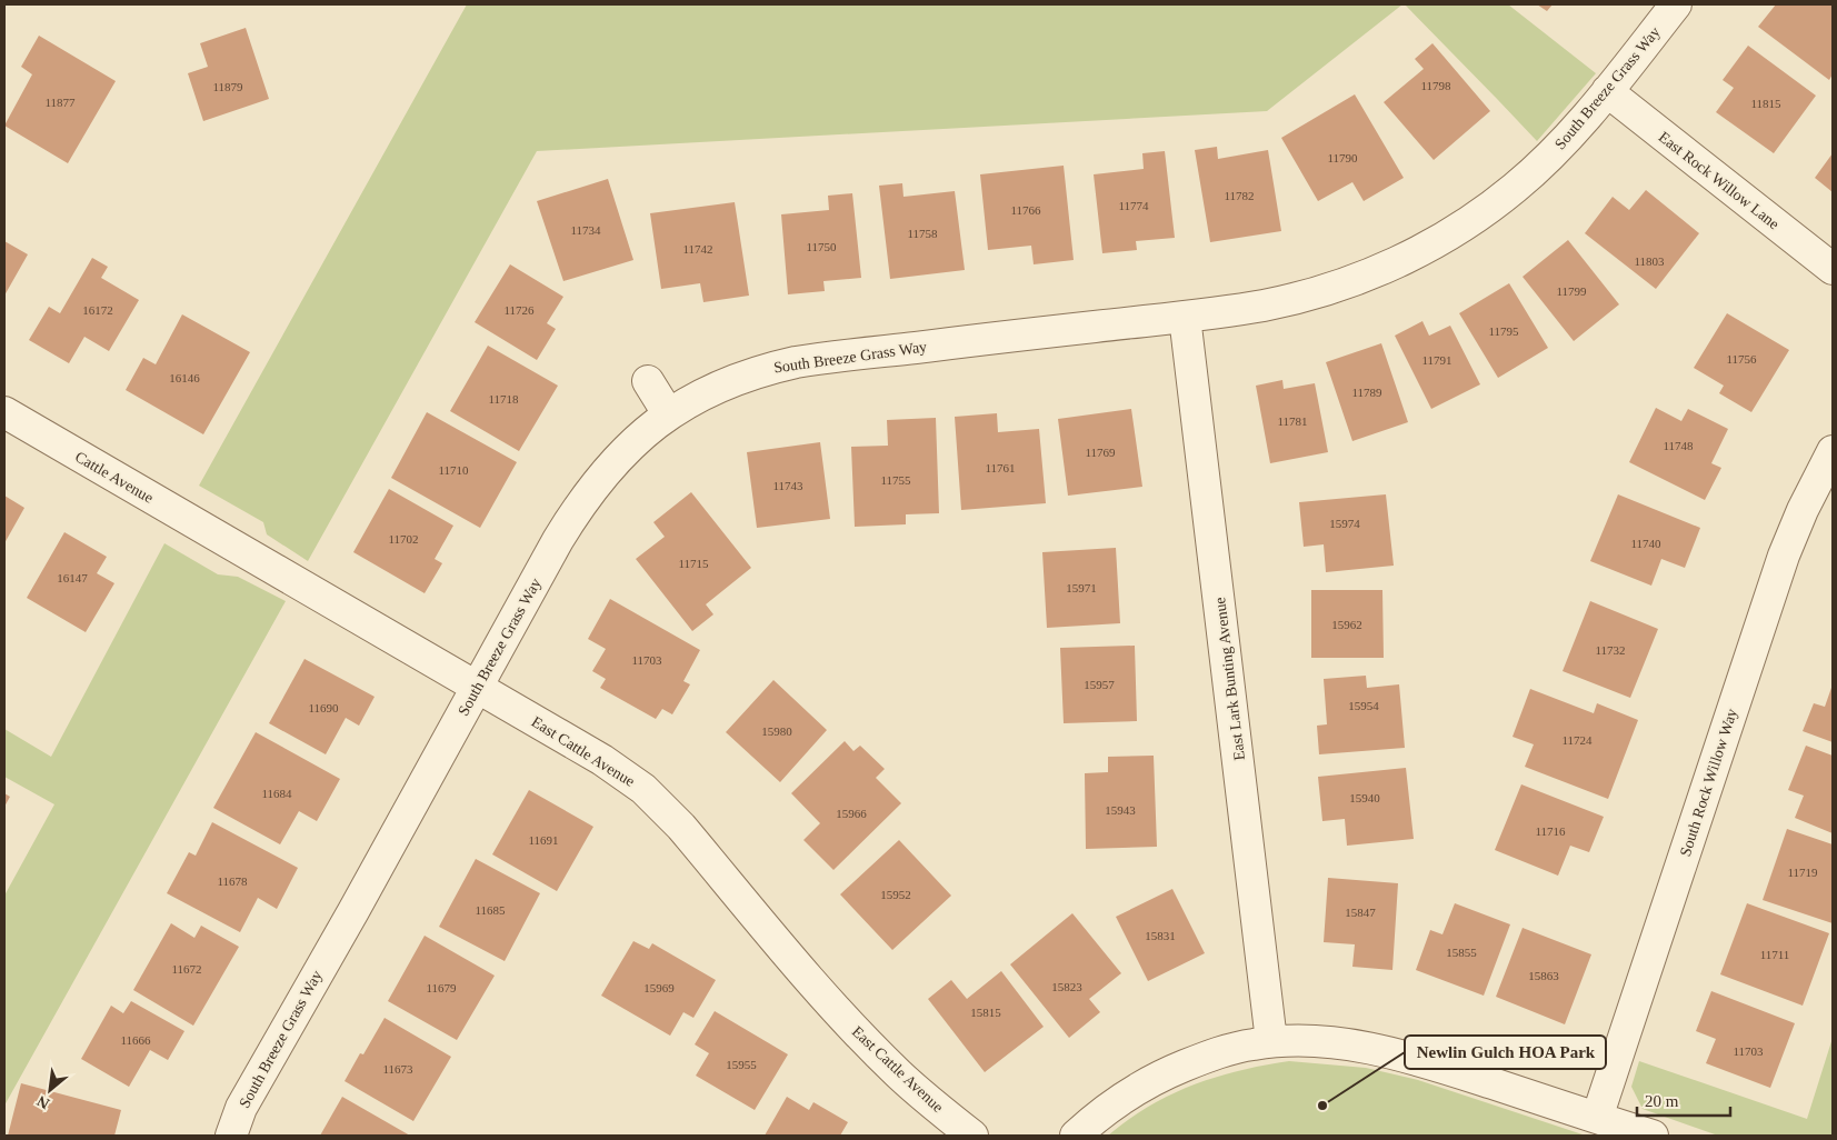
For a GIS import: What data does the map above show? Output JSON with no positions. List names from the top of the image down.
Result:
{
  "streets": {
    "street": [
      "South Breeze Grass Way",
      "East Rock Willow Lane",
      "Cattle Avenue",
      "East Lark Bunting Avenue",
      "East Cattle Avenue",
      "South Rock Willow Way"
    ]
  },
  "crossings": [
    ["South Breeze Grass Way", "East Rock Willow Lane"],
    ["South Breeze Grass Way", "East Lark Bunting Avenue"],
    ["South Breeze Grass Way", "East Cattle Avenue"],
    ["Cattle Avenue", "East Cattle Avenue"]
  ],
  "places": ["Newlin Gulch HOA Park"],
  "house_numbers": [
    "11798",
    "11879",
    "11877",
    "11815",
    "11790",
    "11782",
    "11774",
    "11766",
    "11734",
    "11758",
    "11750",
    "11742",
    "11803",
    "11799",
    "16172",
    "11726",
    "11795",
    "11756",
    "11791",
    "16146",
    "11789",
    "11718",
    "11781",
    "11748",
    "11769",
    "11761",
    "11710",
    "11755",
    "11743",
    "15974",
    "11702",
    "11740",
    "11715",
    "16147",
    "15971",
    "15962",
    "11732",
    "11703",
    "15957",
    "15954",
    "11690",
    "15980",
    "11724",
    "11684",
    "15940",
    "15943",
    "15966",
    "11716",
    "11691",
    "11719",
    "11678",
    "15952",
    "11685",
    "15847",
    "15831",
    "15855",
    "11711",
    "11672",
    "15863",
    "15823",
    "11679",
    "15969",
    "15815",
    "11666",
    "11703",
    "15955",
    "11673"
  ],
  "scale_bar": "20 m",
  "north": "bottom left"
}
